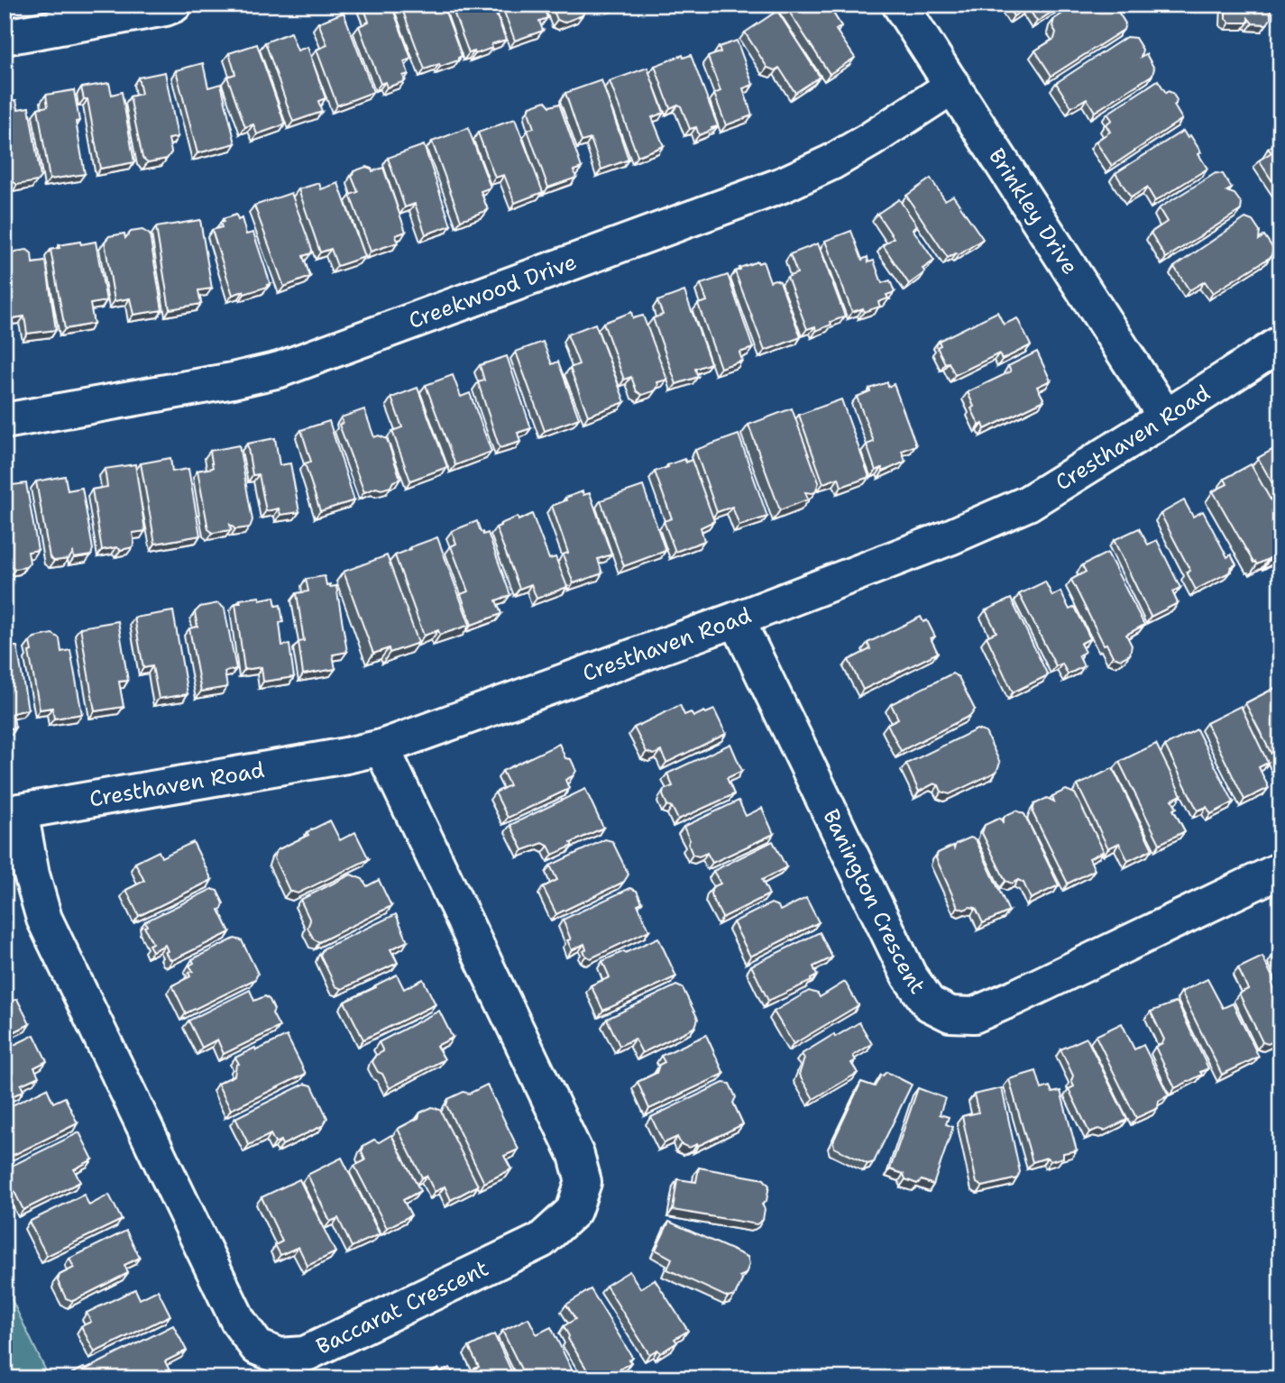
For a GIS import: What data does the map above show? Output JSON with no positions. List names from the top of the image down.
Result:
{
  "streets": {
    "street": [
      "Brinkley Drive",
      "Creekwood Drive",
      "Cresthaven Road",
      "Banington Crescent",
      "Baccarat Crescent"
    ]
  },
  "crossings": [
    ["Brinkley Drive", "Creekwood Drive"],
    ["Brinkley Drive", "Cresthaven Road"],
    ["Cresthaven Road", "Banington Crescent"],
    ["Cresthaven Road", "Baccarat Crescent"]
  ]
}
